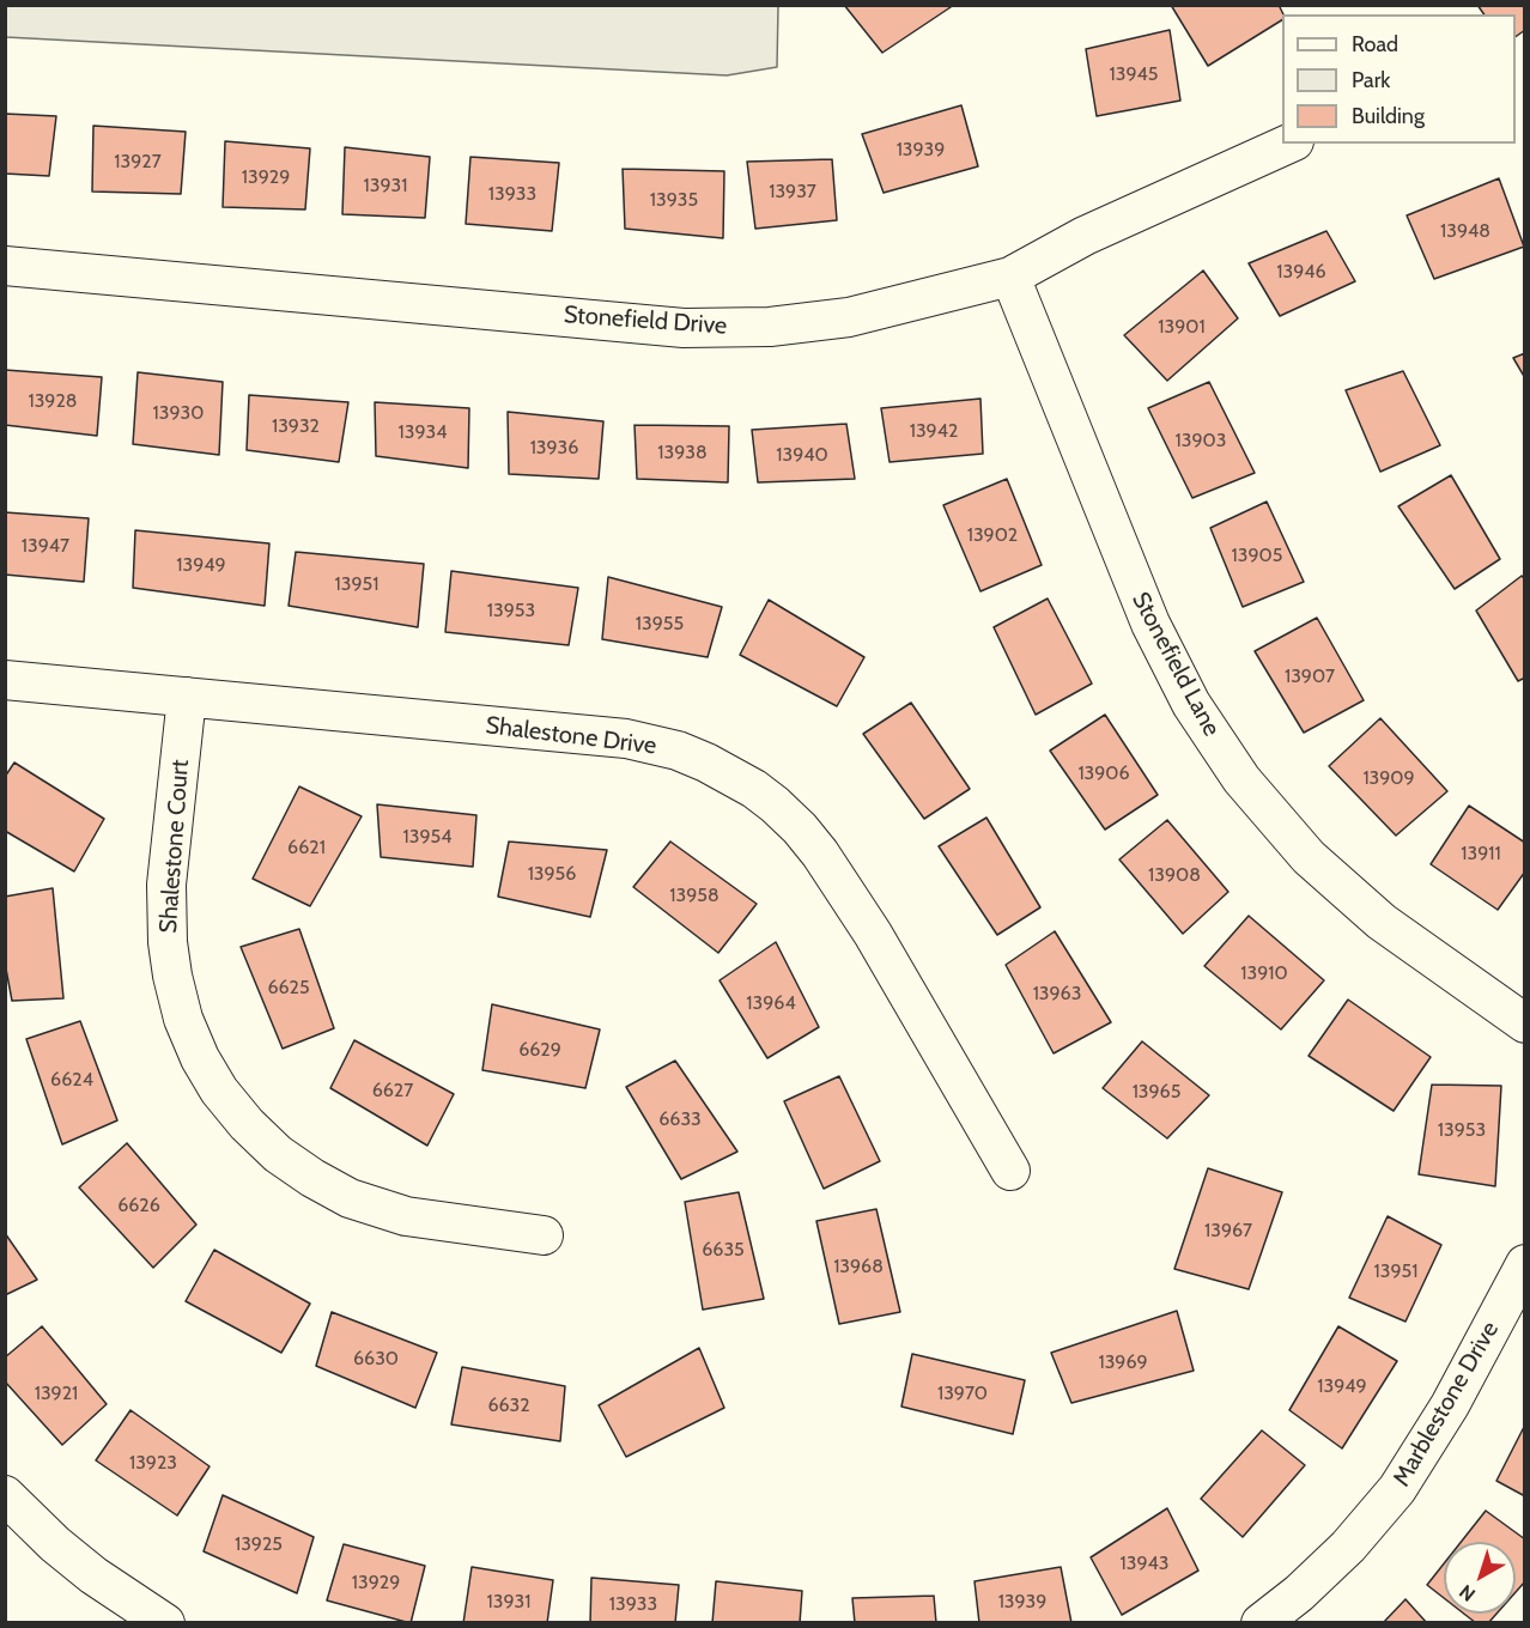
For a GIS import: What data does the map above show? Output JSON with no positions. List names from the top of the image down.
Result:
{
  "streets": {
    "street": [
      "Stonefield Drive",
      "Stonefield Lane",
      "Shalestone Drive",
      "Shalestone Court",
      "Marblestone Drive"
    ]
  },
  "crossings": [
    ["Stonefield Drive", "Stonefield Lane"],
    ["Shalestone Drive", "Shalestone Court"]
  ],
  "house_numbers": [
    "13945",
    "13939",
    "13927",
    "13929",
    "13931",
    "13937",
    "13933",
    "13935",
    "13948",
    "13946",
    "13901",
    "13928",
    "13930",
    "13932",
    "13942",
    "13934",
    "13903",
    "13936",
    "13938",
    "13940",
    "13902",
    "13947",
    "13905",
    "13949",
    "13951",
    "13953",
    "13955",
    "13907",
    "13906",
    "13909",
    "13954",
    "6621",
    "13911",
    "13956",
    "13908",
    "13958",
    "13910",
    "6625",
    "13963",
    "13964",
    "6629",
    "6624",
    "6627",
    "13965",
    "6633",
    "13953",
    "6626",
    "13967",
    "6635",
    "13968",
    "13951",
    "6630",
    "13969",
    "13949",
    "13921",
    "13970",
    "6632",
    "13923",
    "13925",
    "13943",
    "13929",
    "13931",
    "13939",
    "13933"
  ],
  "legend": ["Road", "Park", "Building"],
  "north": "bottom left"
}
